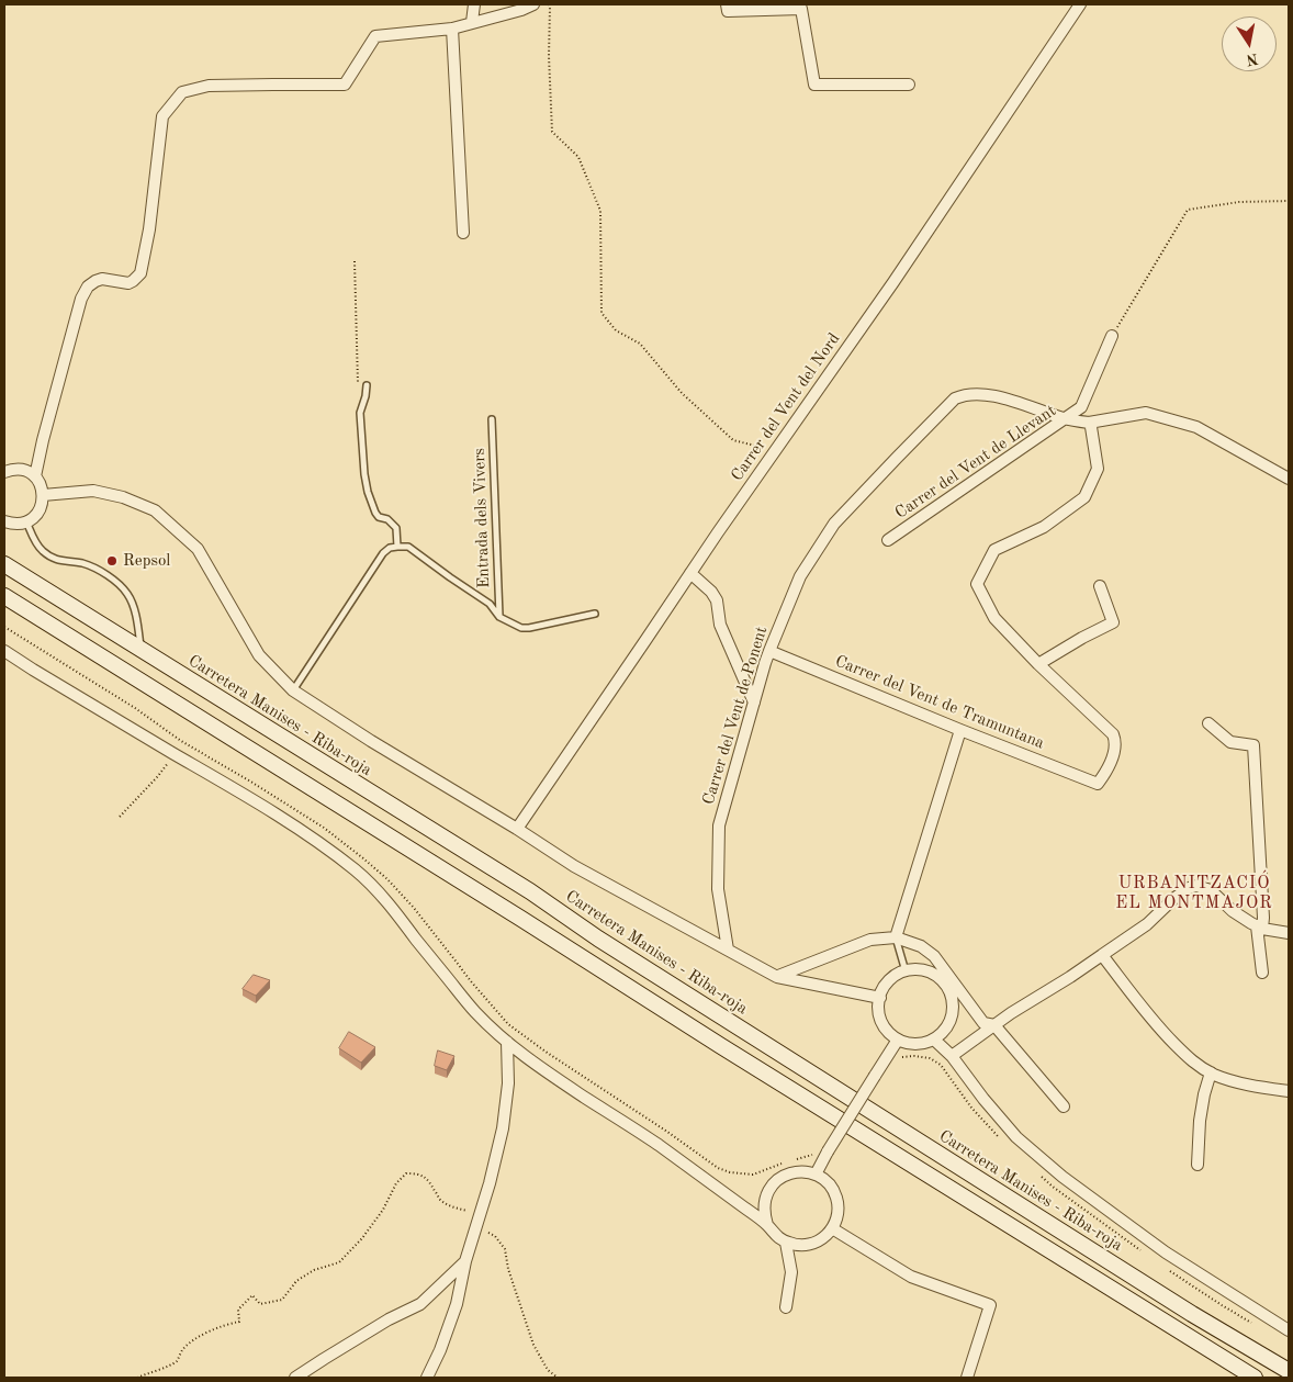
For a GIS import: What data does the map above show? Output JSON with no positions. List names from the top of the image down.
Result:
{
  "streets": {
    "main road": ["Carretera Manises - Riba-roja"],
    "street": [
      "Carrer del Vent del Nord",
      "Carrer del Vent de Llevant",
      "Carrer del Vent de Tramuntana",
      "Carrer del Vent de Ponent"
    ],
    "lane": ["Entrada dels Vivers"]
  },
  "crossings": [
    ["Carrer del Vent de Llevant", "Carrer del Vent de Ponent"],
    ["Carrer del Vent de Tramuntana", "Carrer del Vent de Ponent"]
  ],
  "districts": ["URBANITZACIÓ EL MONTMAJOR"],
  "places": ["Repsol"],
  "north": "bottom"
}
